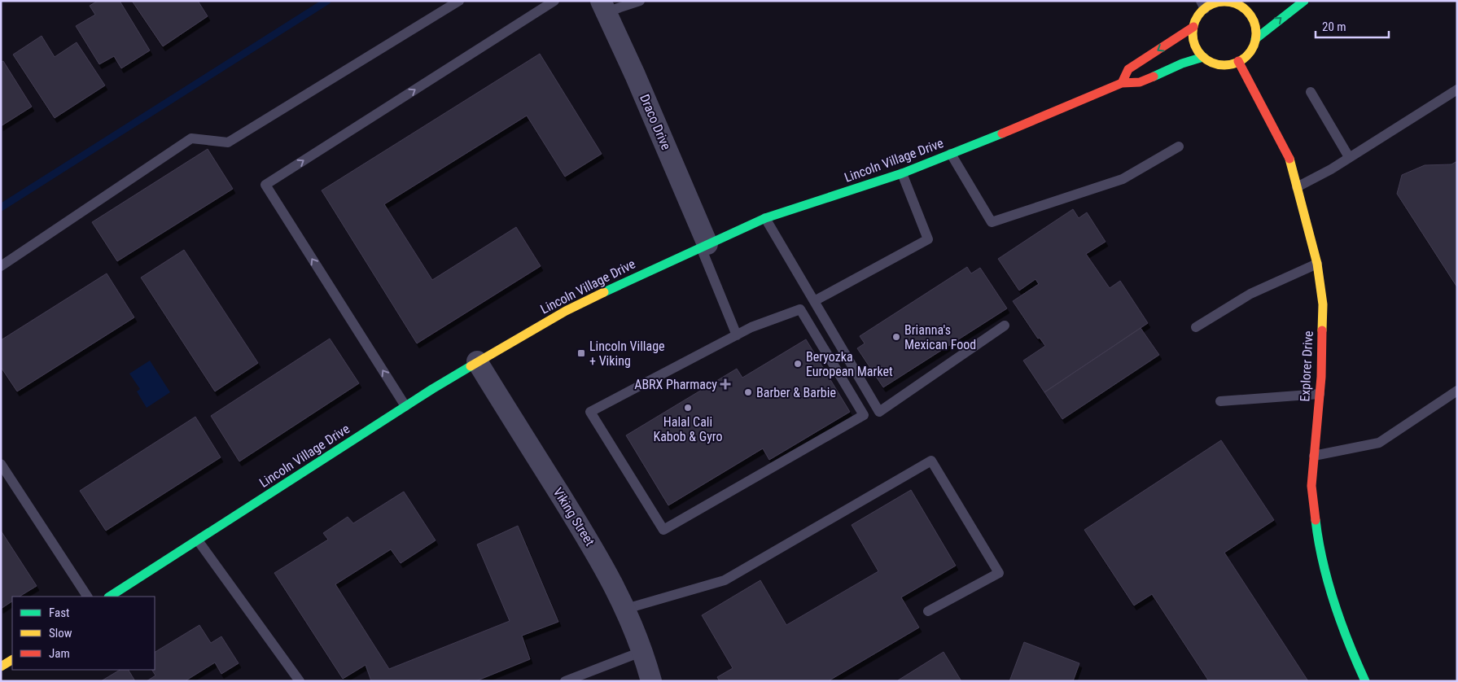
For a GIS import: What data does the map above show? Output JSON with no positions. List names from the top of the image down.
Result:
{
  "streets": {
    "street": [
      "Draco Drive",
      "Lincoln Village Drive",
      "Explorer Drive",
      "Viking Street"
    ]
  },
  "crossings": [
    ["Draco Drive", "Lincoln Village Drive"],
    ["Lincoln Village Drive", "Explorer Drive"],
    ["Lincoln Village Drive", "Viking Street"]
  ],
  "places": {
    "other": [
      "Brianna's Mexican Food",
      "Beryozka European Market",
      "Barber & Barbie",
      "Halal Cali Kabob & Gyro"
    ],
    "transit": ["Lincoln Village + Viking"],
    "health": ["ABRX Pharmacy"]
  },
  "legend": ["Fast", "Slow", "Jam"],
  "scale_bar": "20 m"
}
